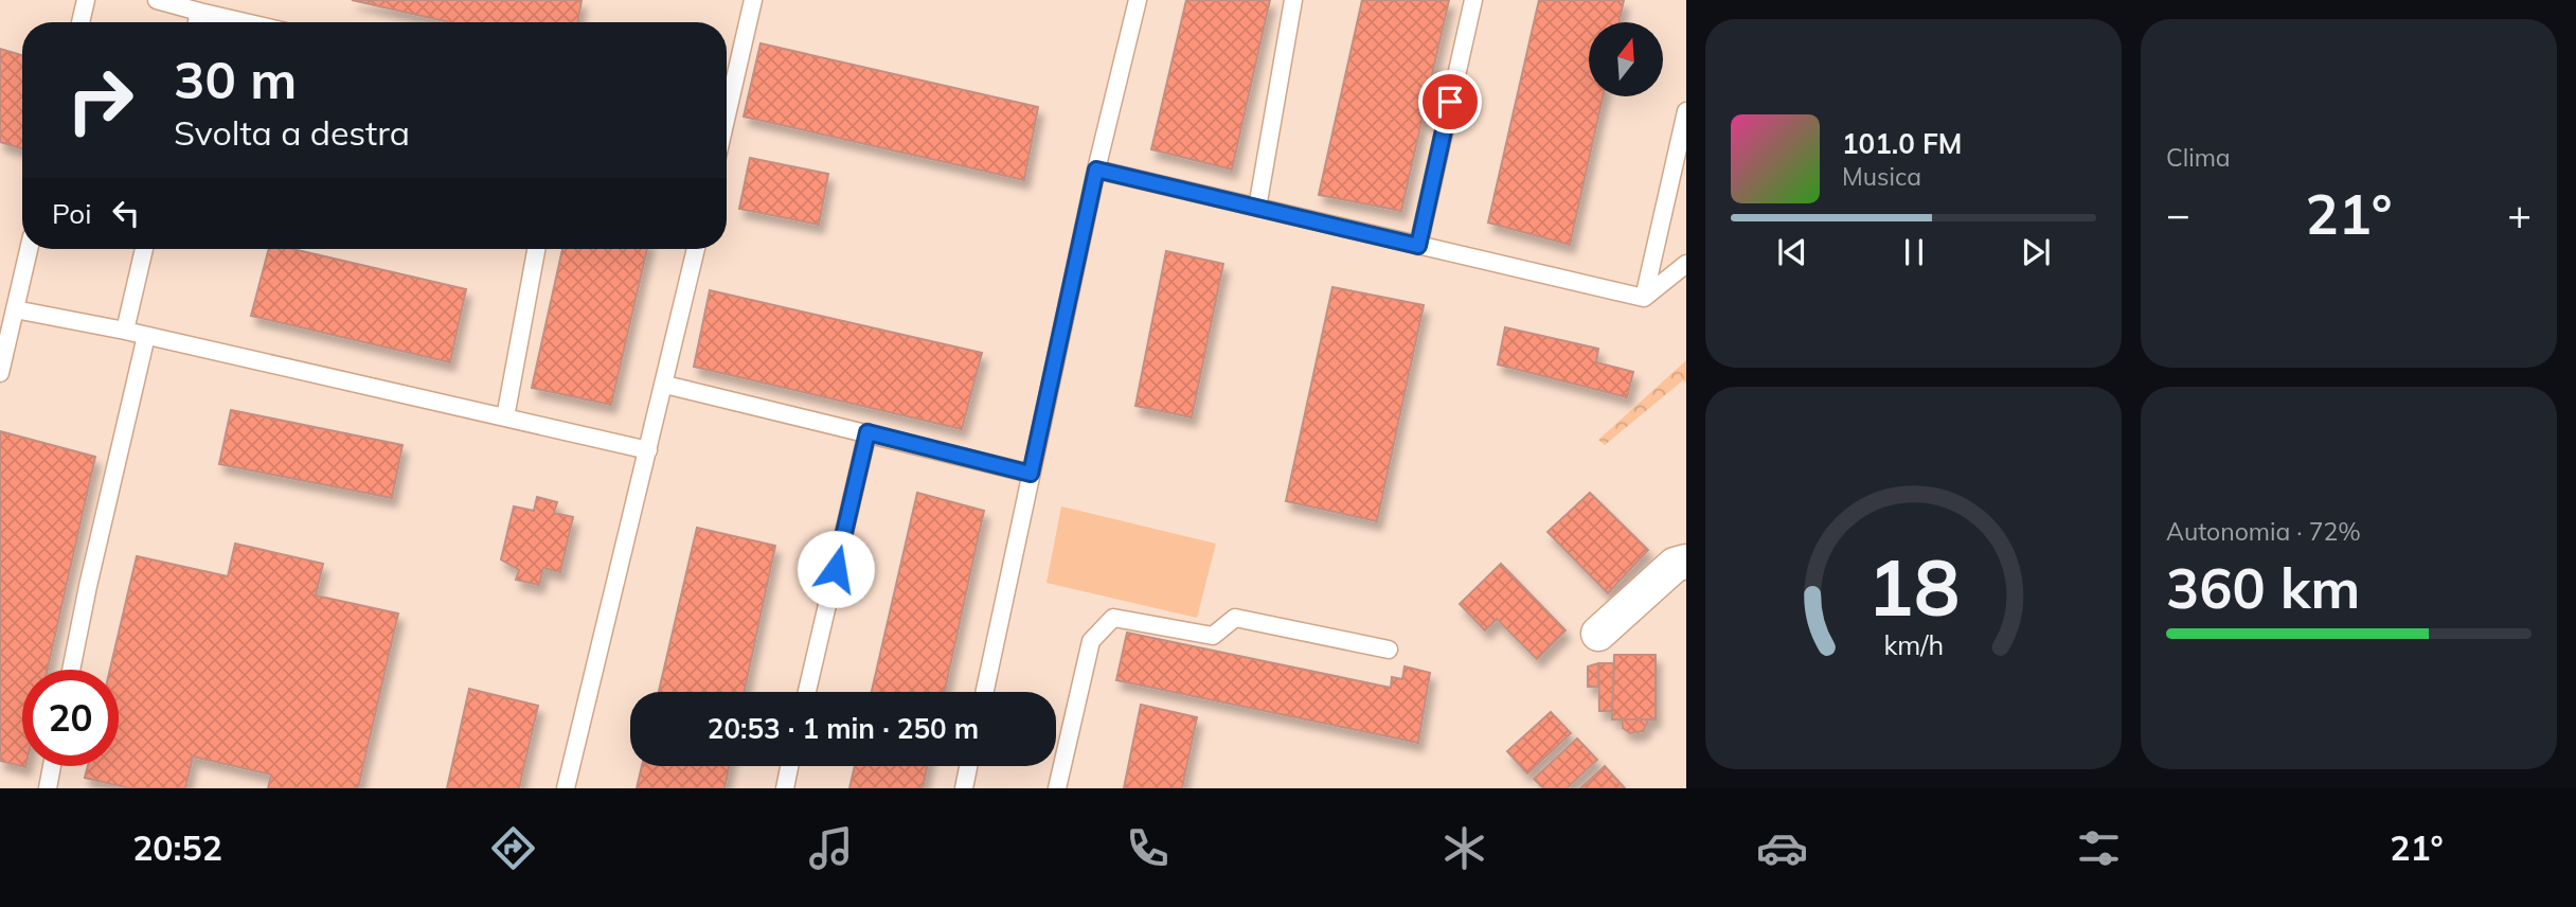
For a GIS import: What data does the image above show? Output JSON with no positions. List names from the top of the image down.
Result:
{
  "north": "top",
  "page": {
    "tile": [
      "Clima",
      ["Autonomia · 72%", "360 km"]
    ],
    "turn": ["30 m", "Svolta a destra"],
    "song": ["101.0 FM", "Musica"],
    "then": "Poi",
    "heat": ["−", "21°", "+"],
    "limit": "20",
    "trip": "20:53 · 1 min · 250 m",
    "tabs": ["20:52", "21°"],
    "gauge": ["18", "km/h"]
  }
}
